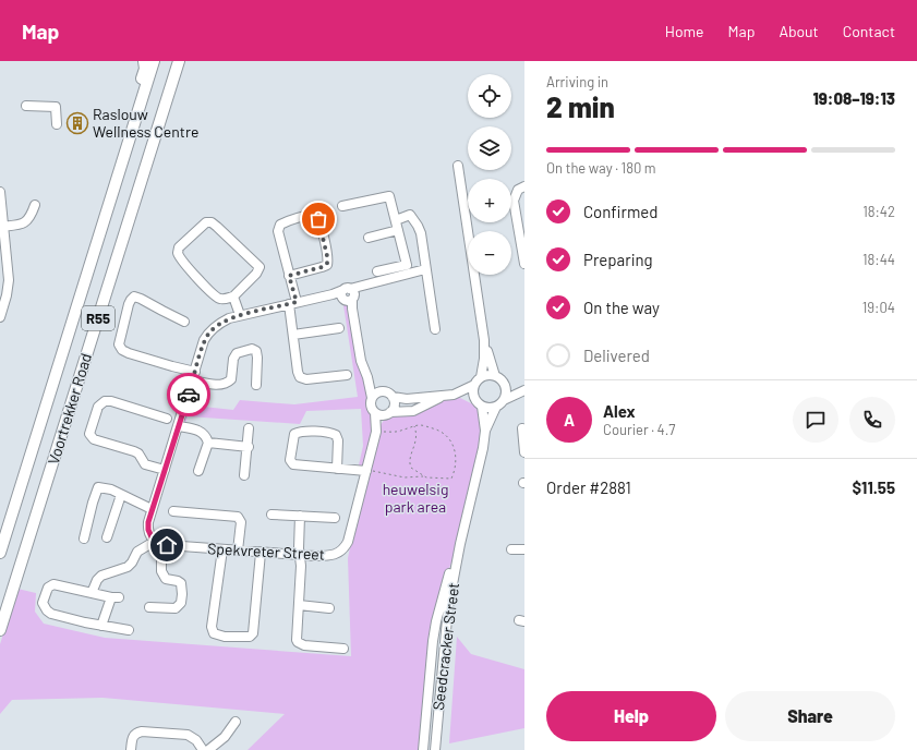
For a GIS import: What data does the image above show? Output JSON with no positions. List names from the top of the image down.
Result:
{
  "streets": {
    "main road": ["R55", "Voortrekker Road"],
    "street": ["Spekvreter Street", "Seedcracker Street"]
  },
  "parks": ["heuwelsig park area"],
  "places": {
    "building": ["Raslouw Wellness Centre"]
  },
  "page": {
    "header": "Map",
    "nav": [
      "Home",
      "Map",
      "About",
      "Contact"
    ],
    "heading": ["2 min", "Arriving in", "19:08–19:13"],
    "panel": [
      "Alex",
      "Courier · 4.7",
      "Order #2881",
      "$11.55"
    ],
    "map_buttons": ["+", "−"],
    "bar": "On the way · 180 m",
    "list": [
      ["Confirmed", "18:42"],
      ["Preparing", "18:44"],
      ["On the way", "19:04"],
      "Delivered"
    ],
    "round": "A",
    "buttons": ["Help", "Share"]
  }
}
